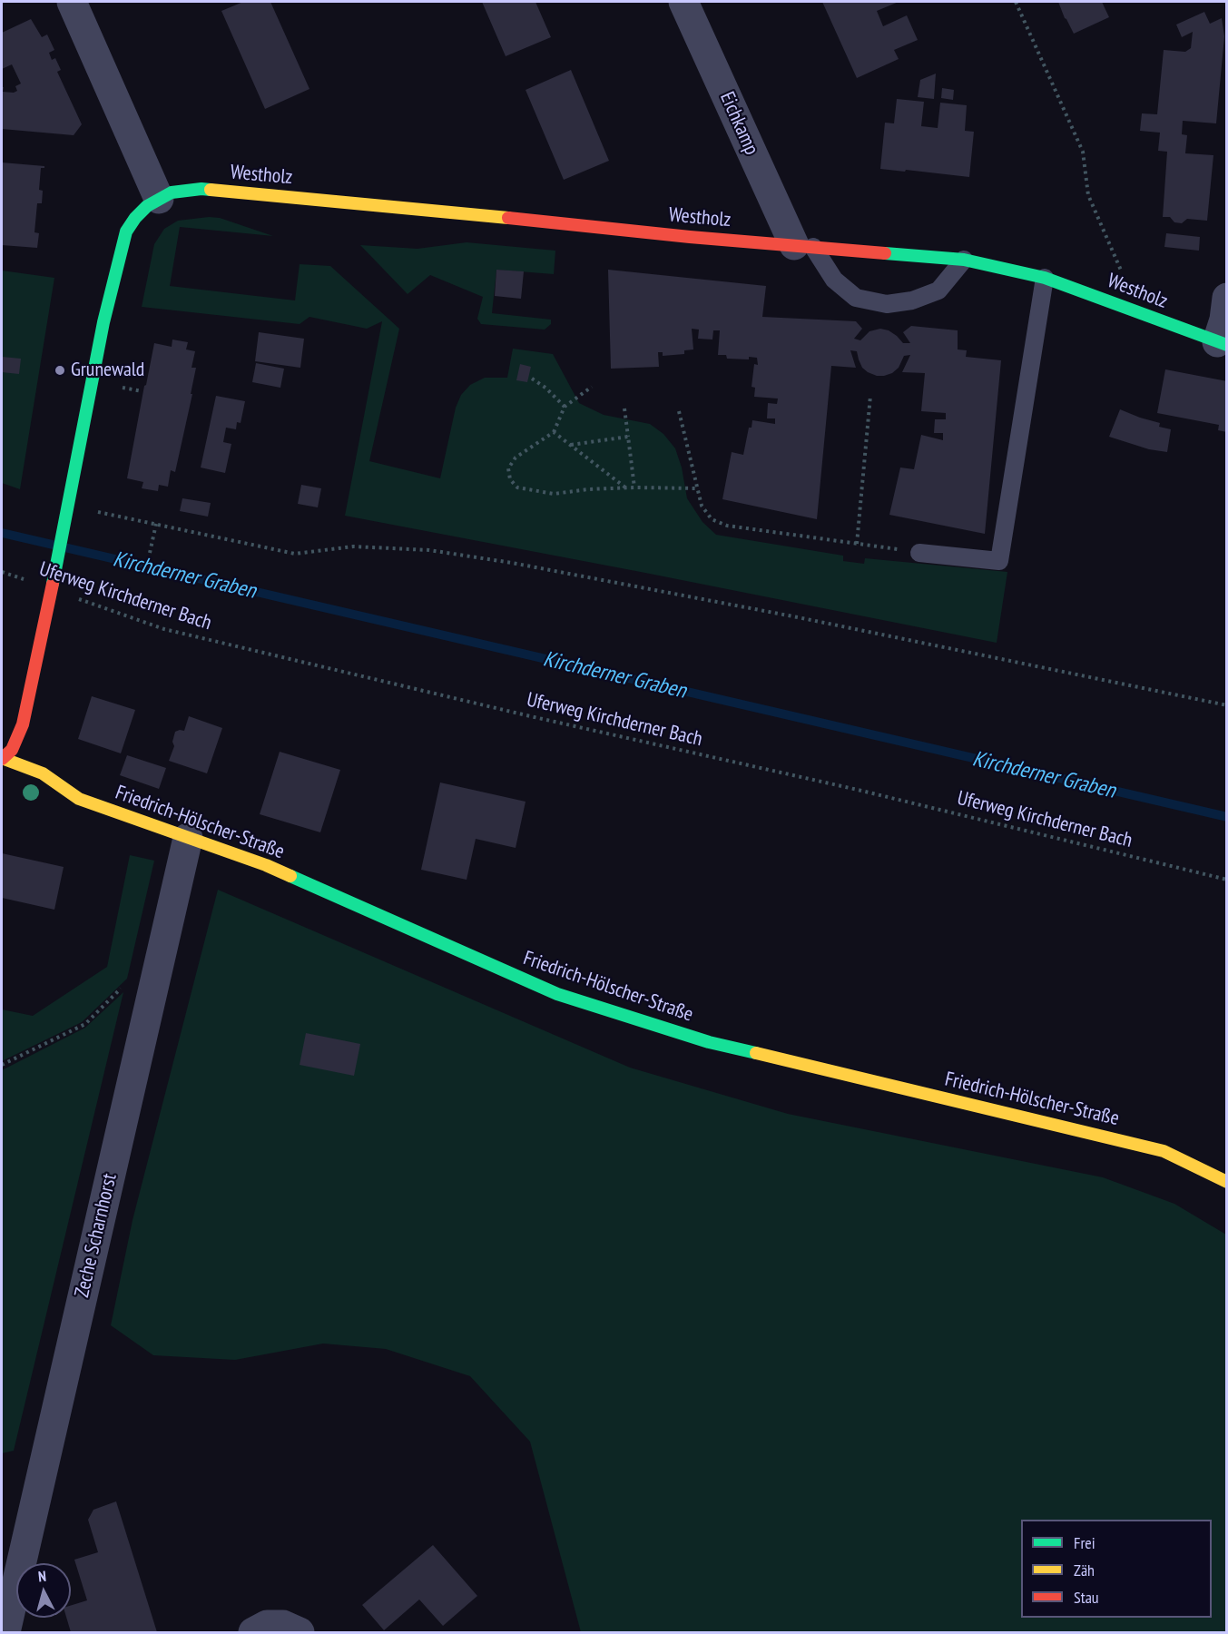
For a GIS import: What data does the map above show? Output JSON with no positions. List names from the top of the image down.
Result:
{
  "streets": {
    "street": [
      "Eichkamp",
      "Westholz",
      "Friedrich-Hölscher-Straße",
      "Zeche Scharnhorst"
    ],
    "path": ["Uferweg Kirchderner Bach"]
  },
  "crossings": [
    ["Eichkamp", "Westholz"],
    ["Friedrich-Hölscher-Straße", "Zeche Scharnhorst"]
  ],
  "water": ["Kirchderner Graben"],
  "places": ["Grunewald"],
  "legend": ["Frei", "Zäh", "Stau"],
  "north": "top"
}
